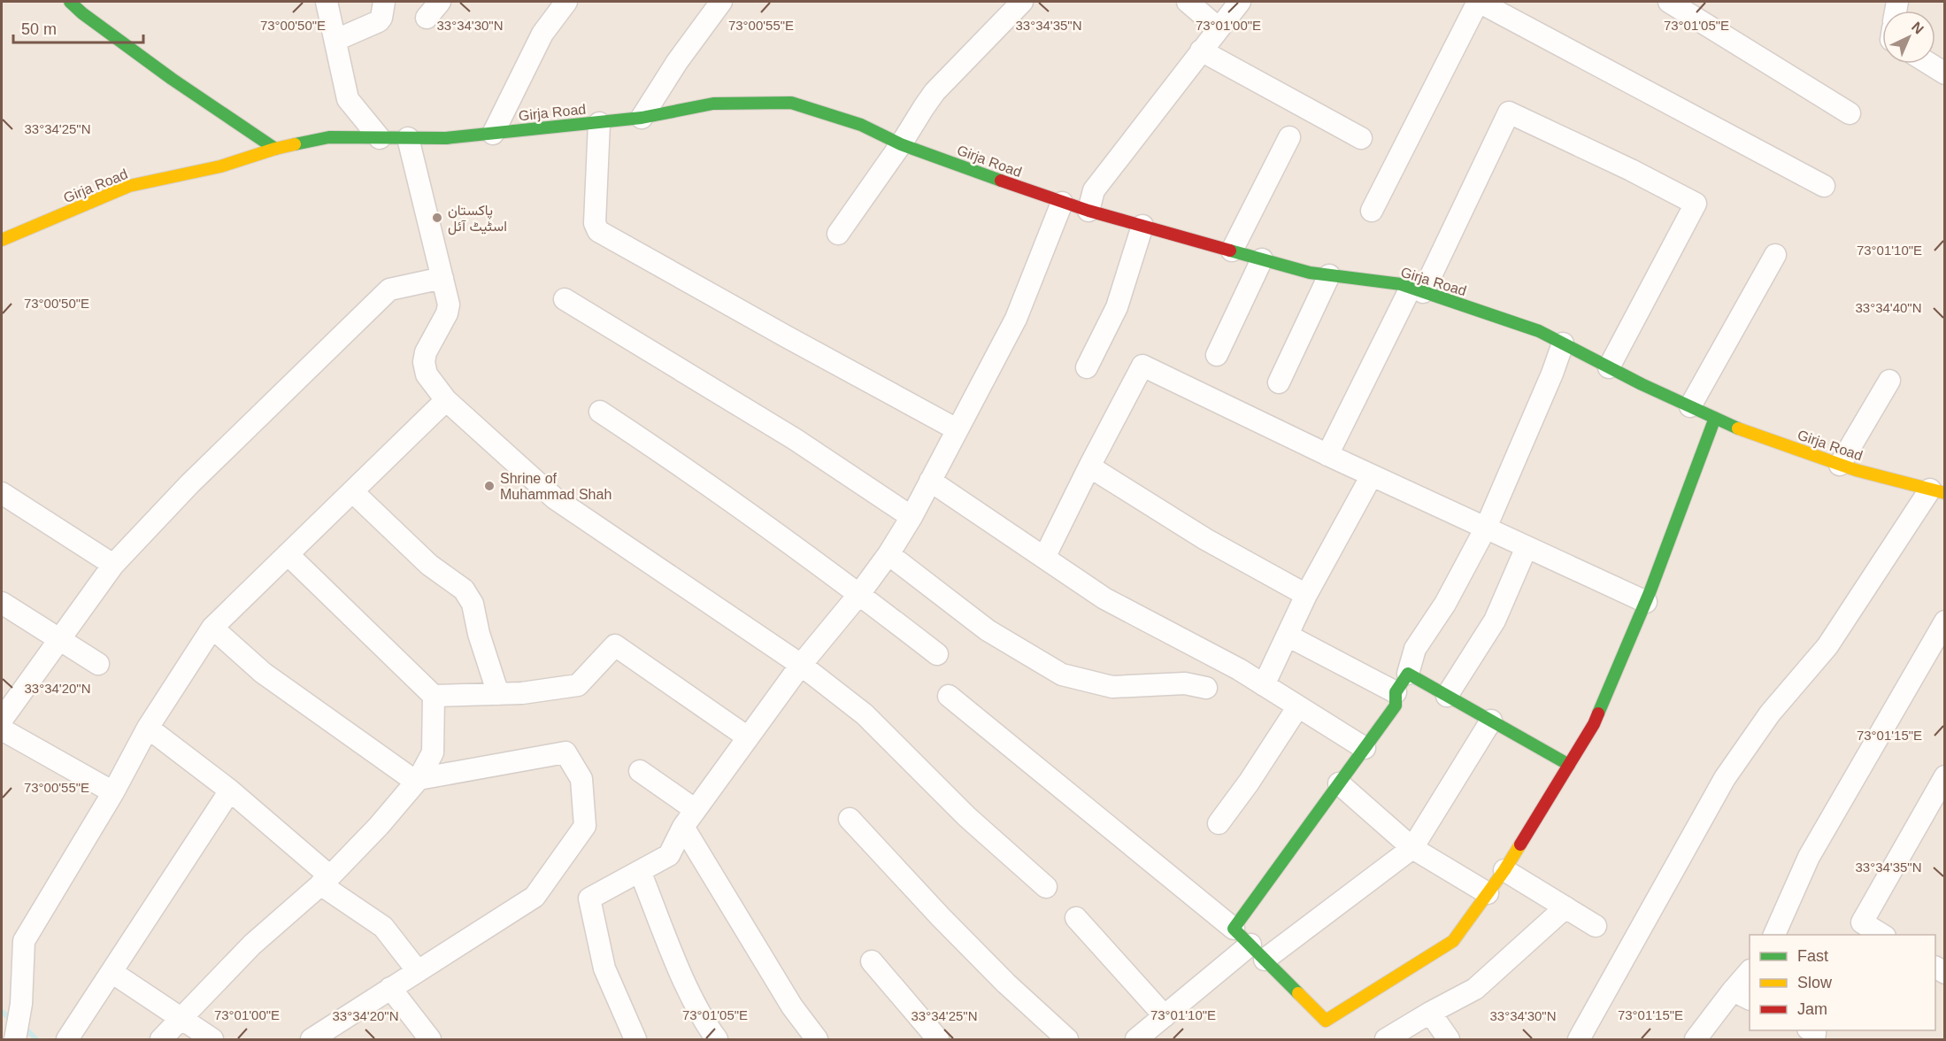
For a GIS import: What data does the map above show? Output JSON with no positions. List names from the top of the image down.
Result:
{
  "streets": {
    "main road": ["Girja Road"]
  },
  "places": ["پاکستان اسٹیٹ آئل", "Shrine of Muhammad Shah"],
  "legend": ["Fast", "Slow", "Jam"],
  "scale_bar": "50 m",
  "north": "top right",
  "coordinates": [
    "33°34'30\"N",
    "33°34'35\"N",
    "73°00'50\"E",
    "73°00'55\"E",
    "73°01'00\"E",
    "73°01'05\"E",
    "33°34'25\"N",
    "73°01'10\"E",
    "33°34'40\"N",
    "33°34'20\"N",
    "73°01'15\"E"
  ]
}
